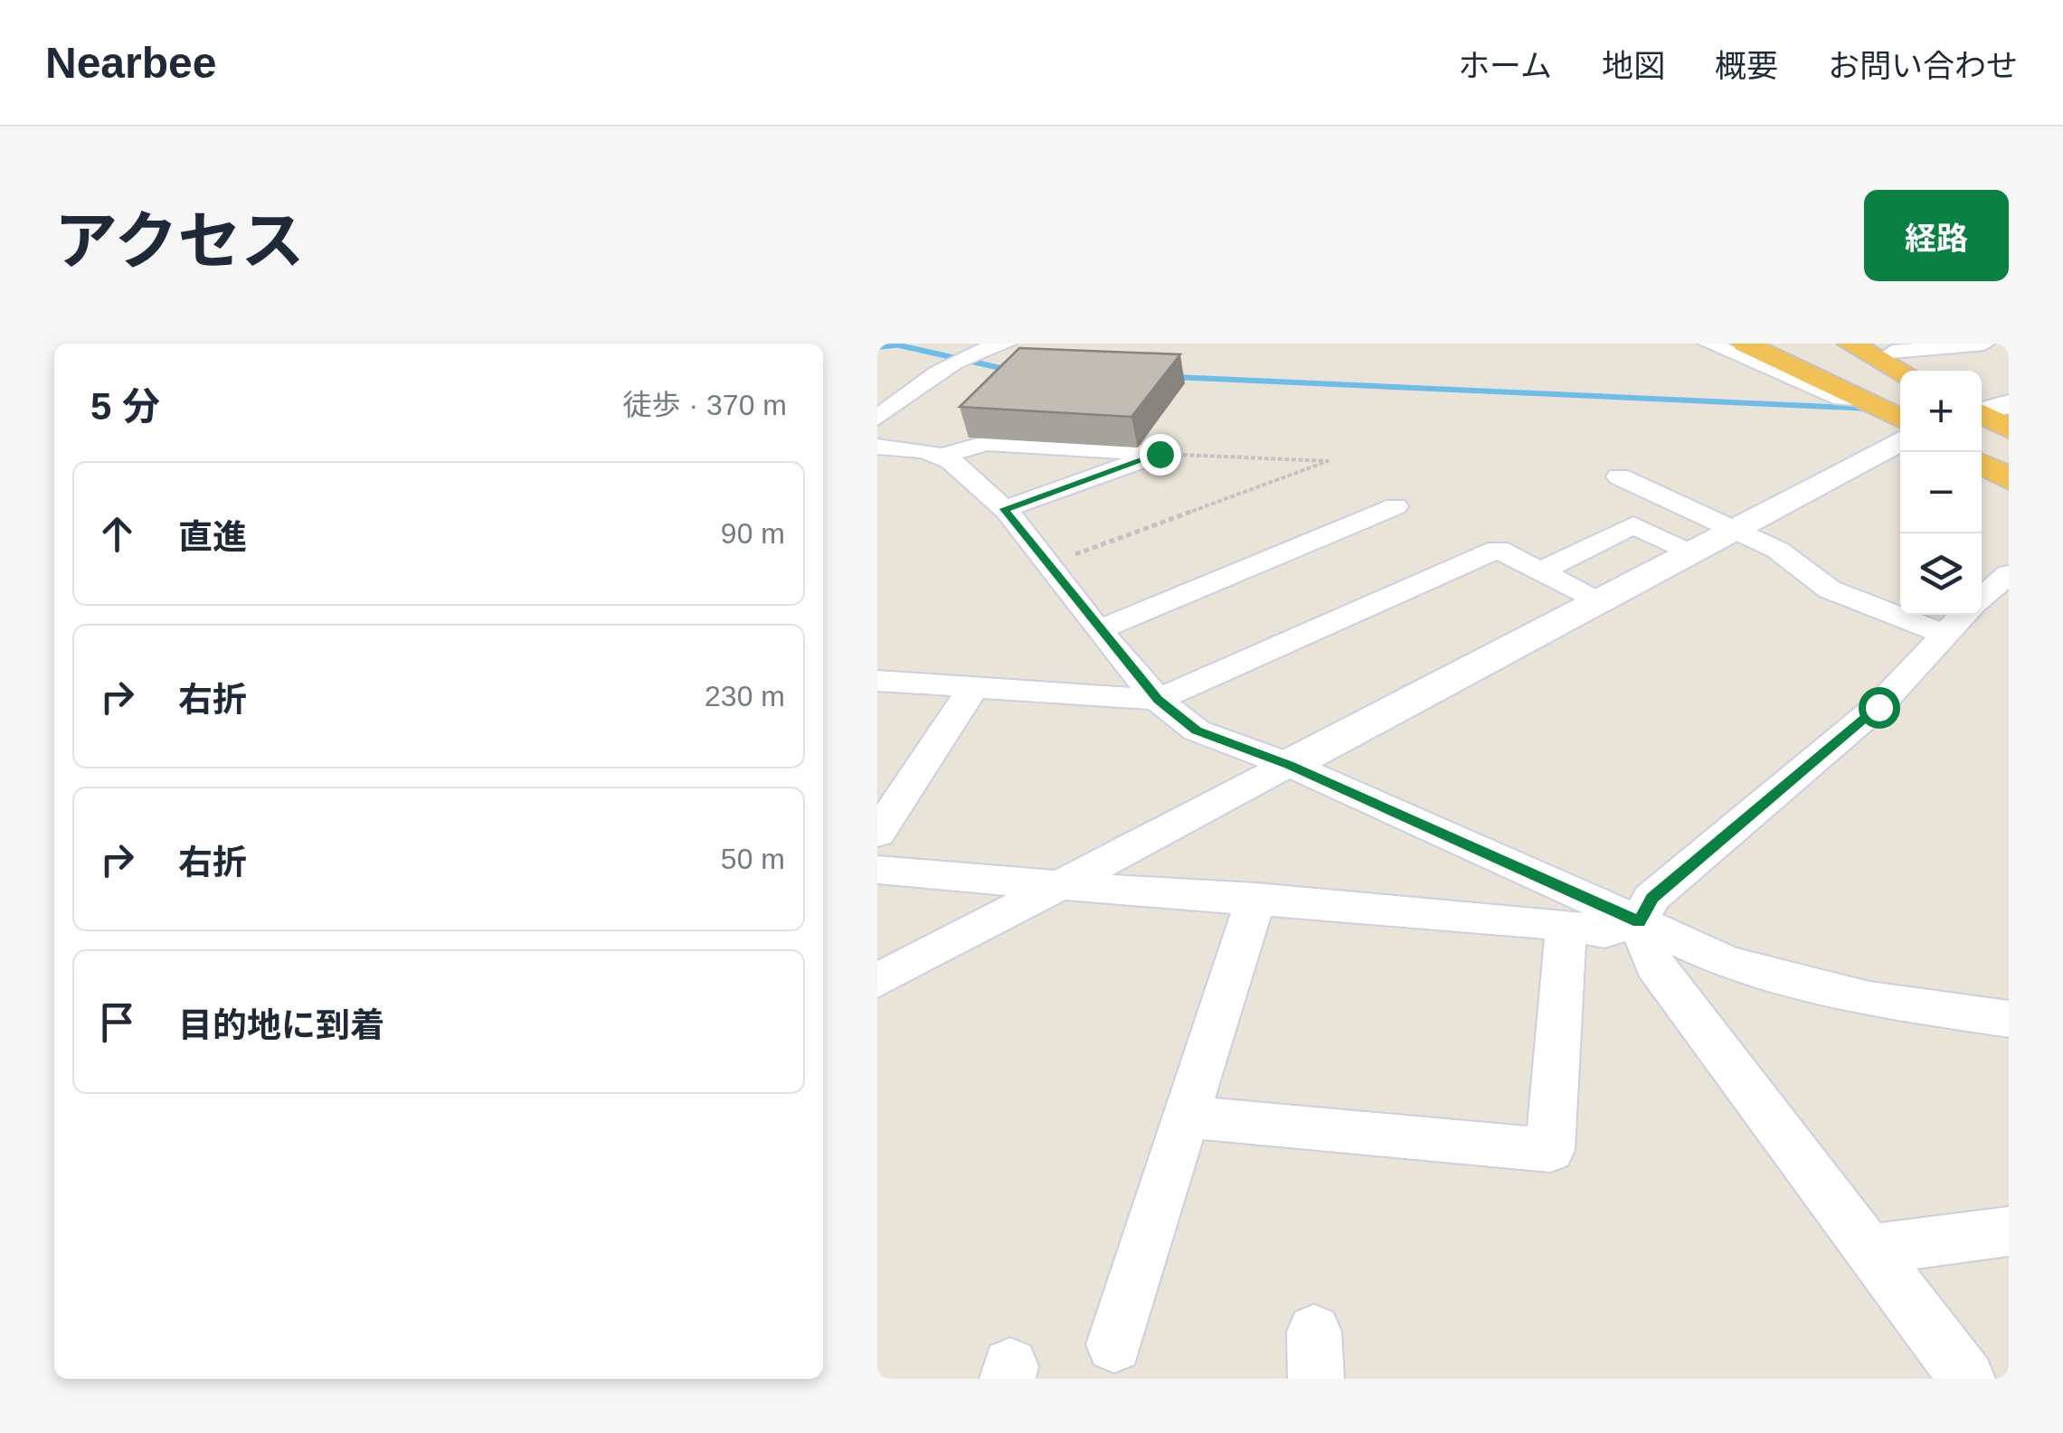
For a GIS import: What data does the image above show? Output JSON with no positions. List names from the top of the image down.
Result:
{
  "page": {
    "header": "Nearbee",
    "nav": [
      "ホーム",
      "地図",
      "概要",
      "お問い合わせ"
    ],
    "title": "アクセス",
    "buttons": "経路",
    "heading": ["5 分", "徒歩 · 370 m"],
    "map_buttons": ["+", "−"],
    "list": [
      ["直進", "90 m"],
      ["右折", "230 m"],
      ["右折", "50 m"],
      "目的地に到着"
    ]
  }
}
